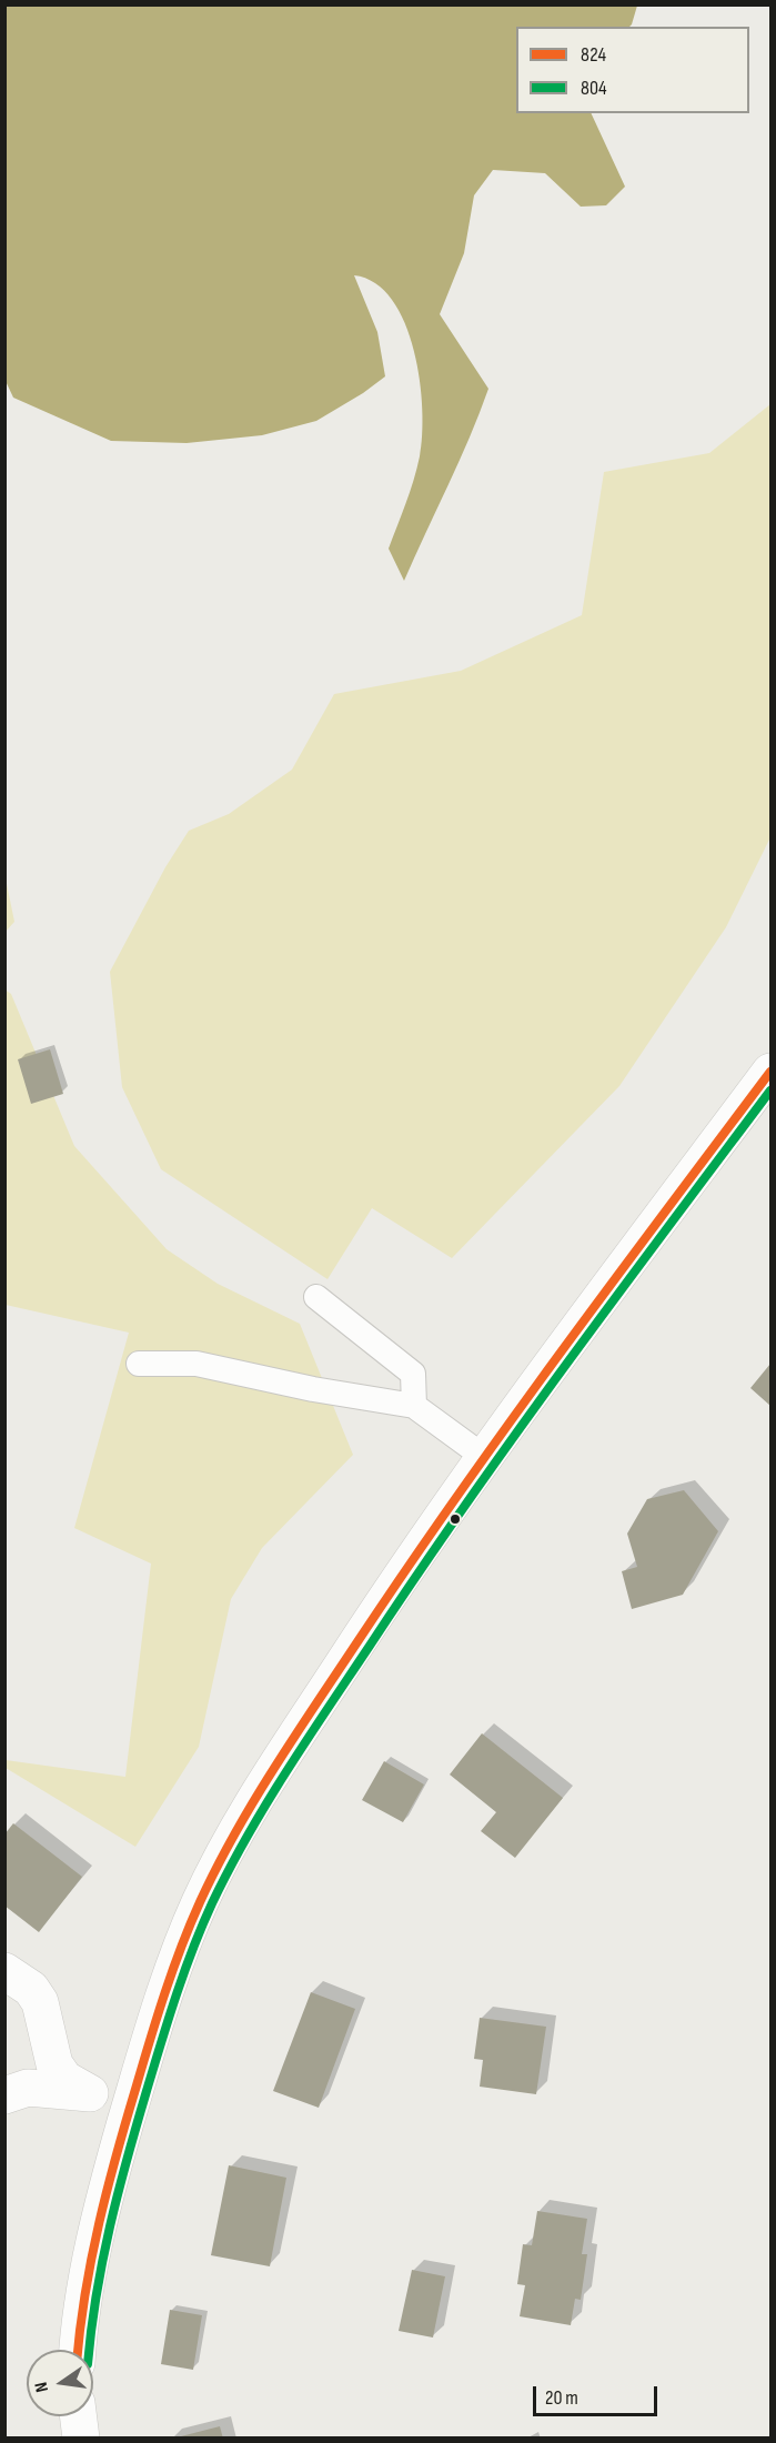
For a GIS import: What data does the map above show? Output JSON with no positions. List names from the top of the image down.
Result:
{
  "lines": ["transit line 824", "transit line 804"],
  "legend": ["824", "804"],
  "scale_bar": "20 m",
  "north": "left"
}
